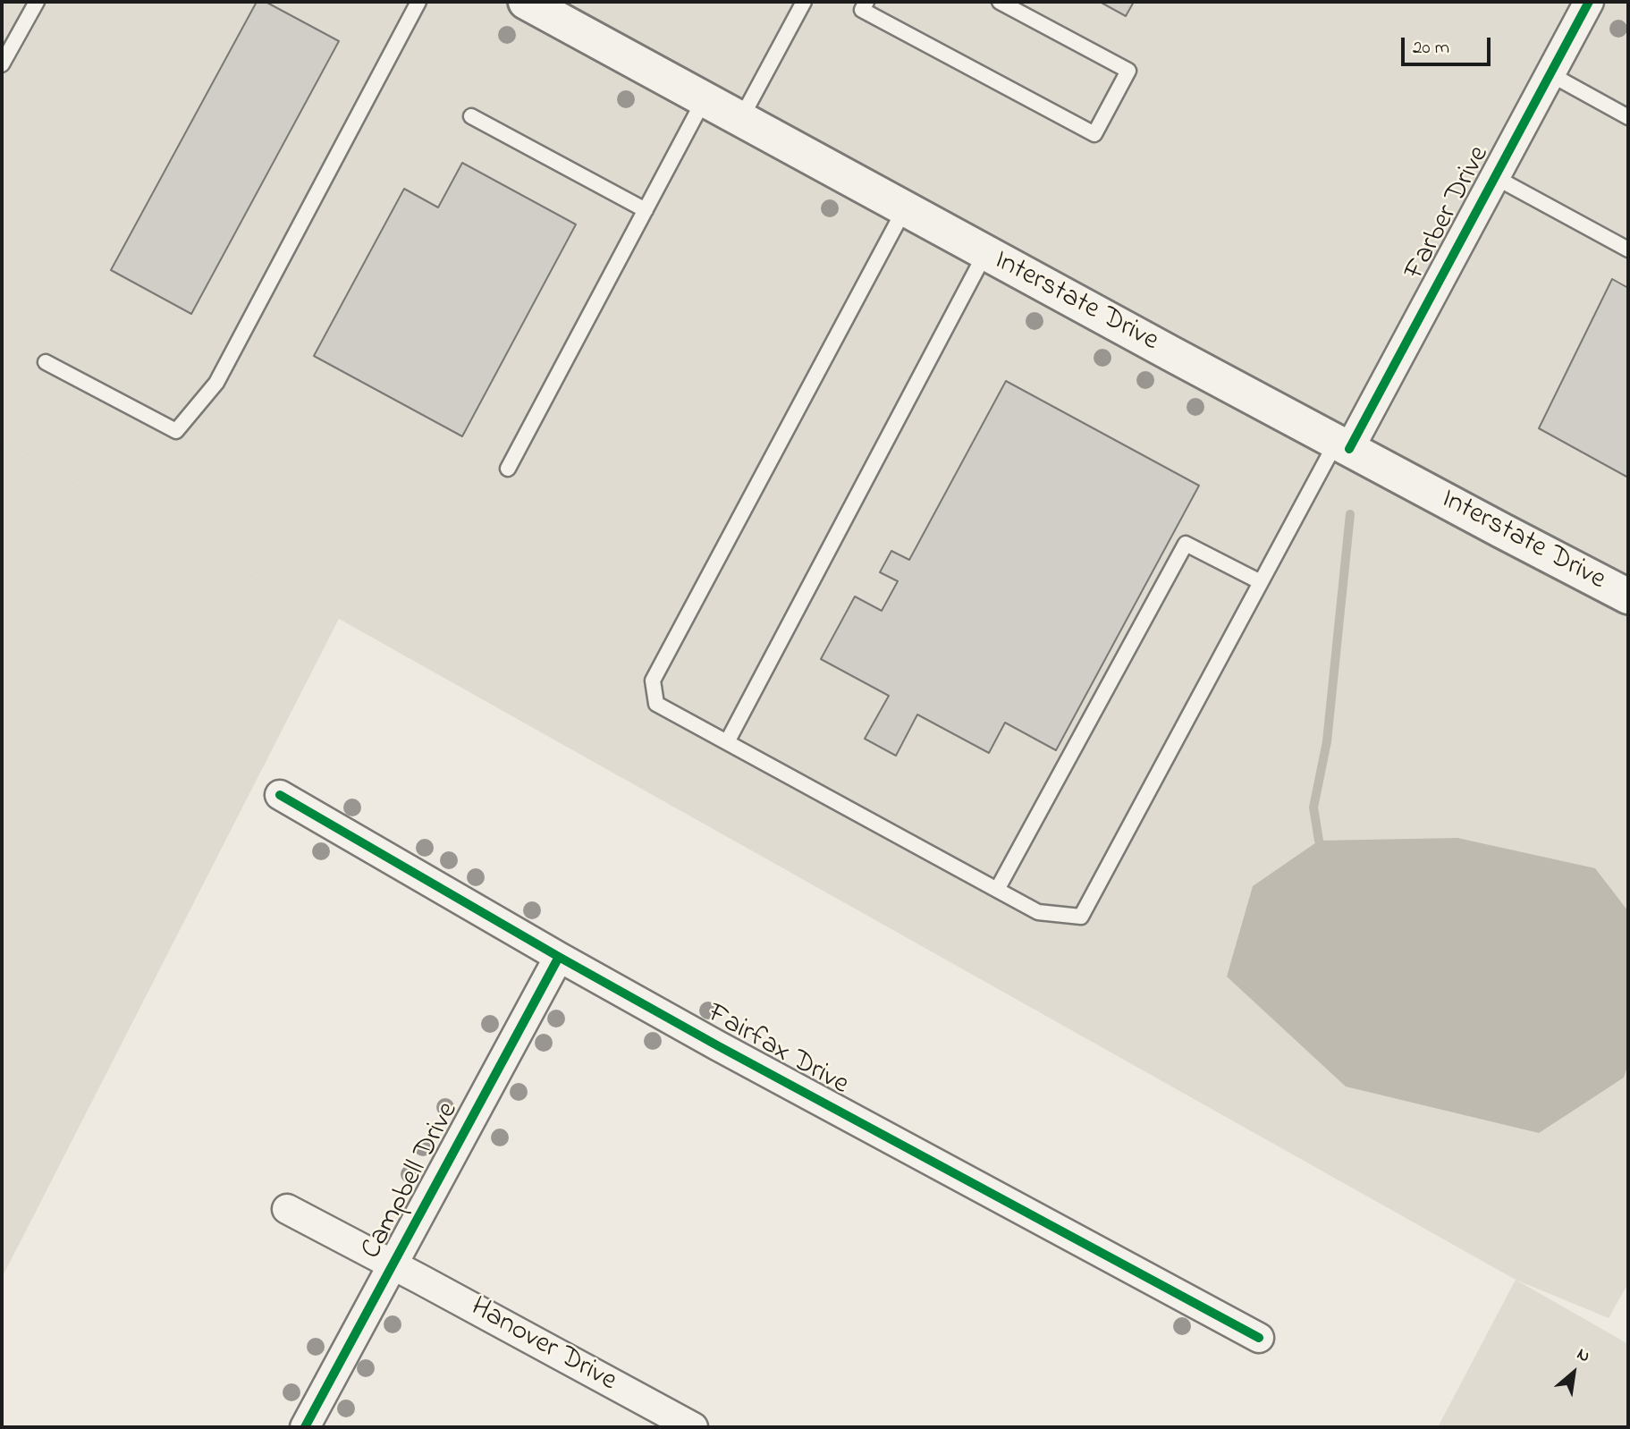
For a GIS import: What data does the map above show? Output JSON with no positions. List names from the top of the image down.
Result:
{
  "streets": {
    "main road": ["Interstate Drive"],
    "street": [
      "Farber Drive",
      "Fairfax Drive",
      "Campbell Drive",
      "Hanover Drive"
    ]
  },
  "crossings": [
    ["Farber Drive", "Interstate Drive"],
    ["Fairfax Drive", "Campbell Drive"],
    ["Campbell Drive", "Hanover Drive"]
  ],
  "scale_bar": "20 m",
  "north": "top right"
}
